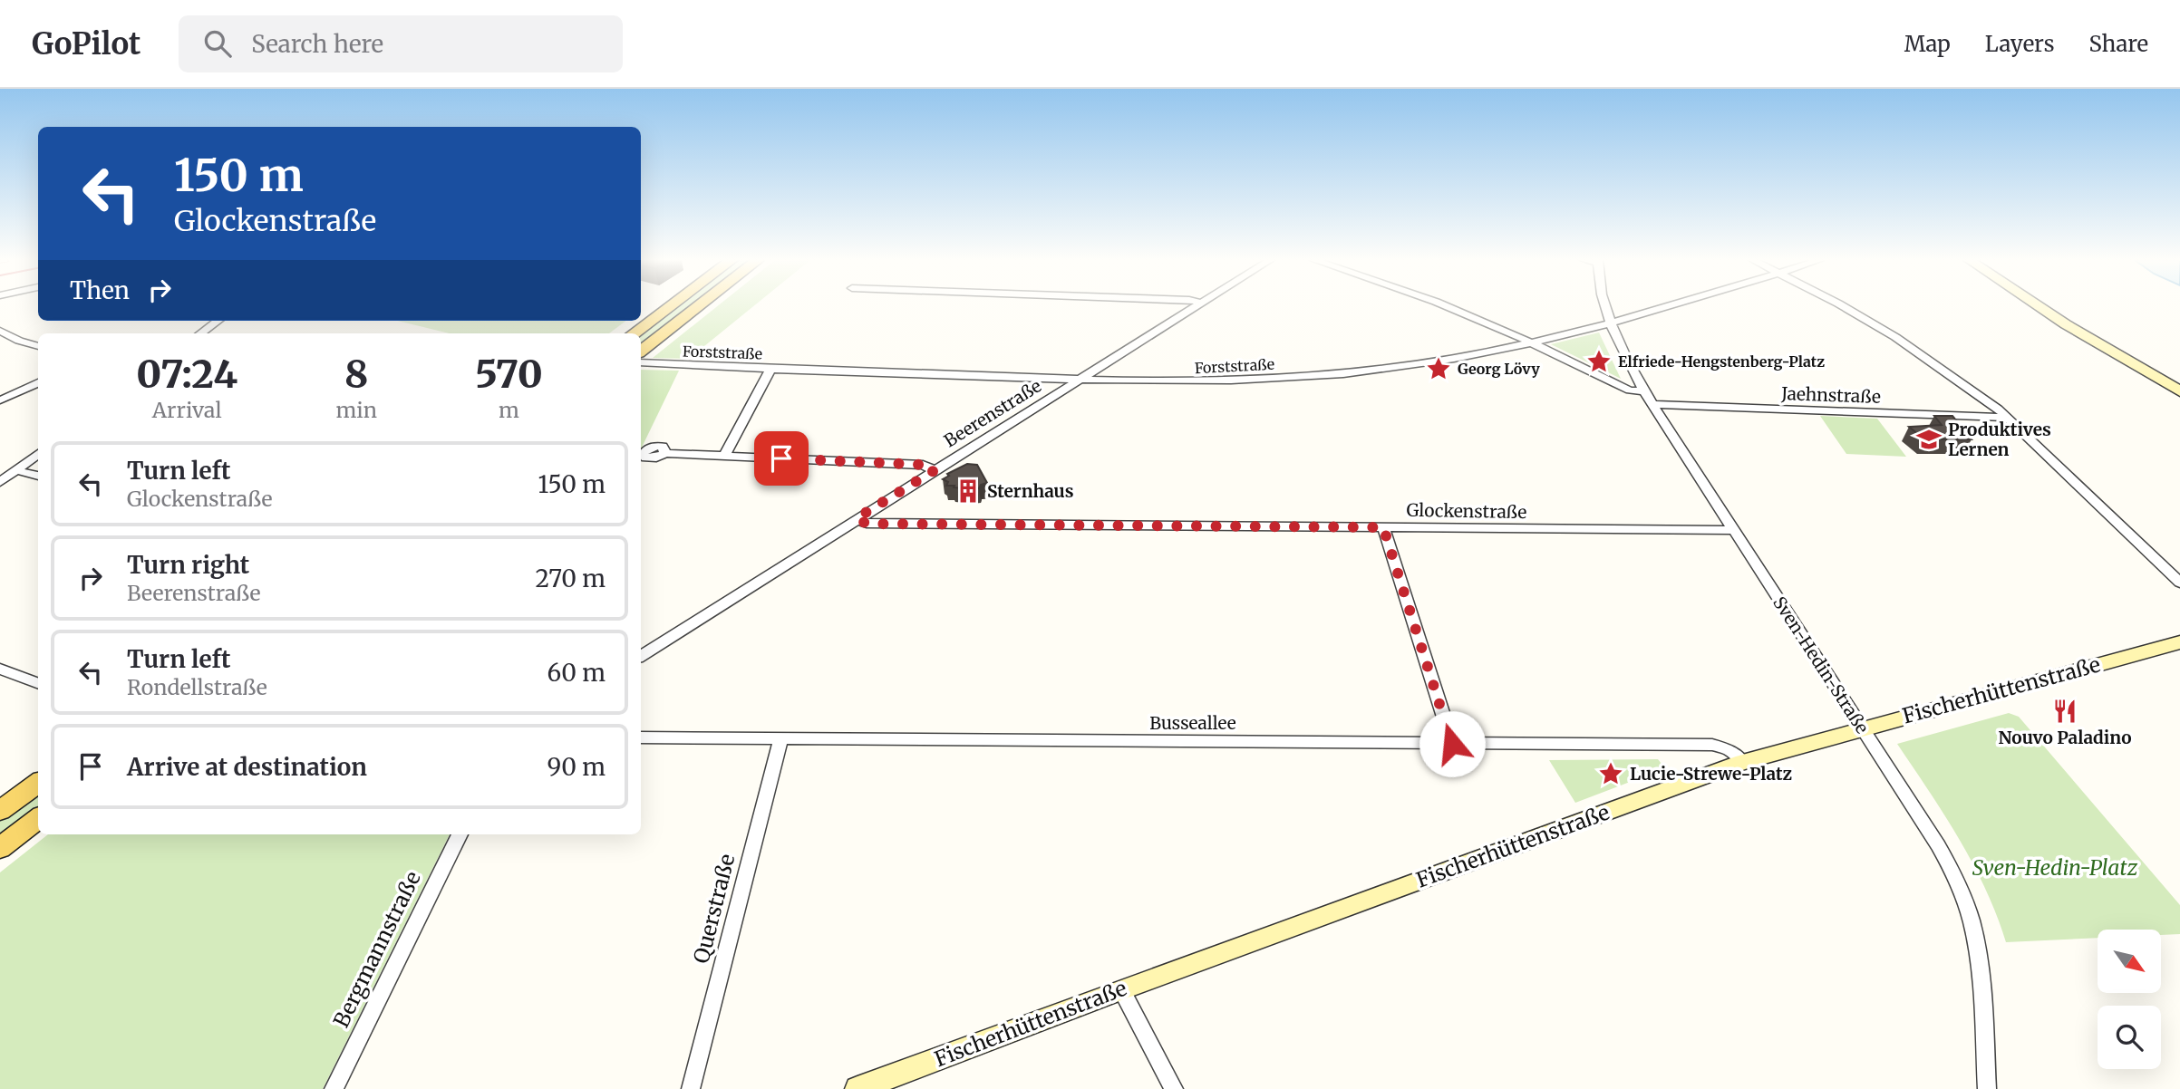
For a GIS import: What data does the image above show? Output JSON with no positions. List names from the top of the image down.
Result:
{
  "streets": {
    "street": [
      "Forststraße",
      "Jaehnstraße",
      "Beerenstraße",
      "Glockenstraße",
      "Sven-Hedin-Straße",
      "Fischerhüttenstraße",
      "Busseallee",
      "Querstraße",
      "Bergmannstraße"
    ]
  },
  "crossings": [
    ["Forststraße", "Beerenstraße"],
    ["Forststraße", "Sven-Hedin-Straße"],
    ["Jaehnstraße", "Sven-Hedin-Straße"],
    ["Beerenstraße", "Glockenstraße"],
    ["Glockenstraße", "Sven-Hedin-Straße"],
    ["Sven-Hedin-Straße", "Fischerhüttenstraße"],
    ["Fischerhüttenstraße", "Busseallee"],
    ["Busseallee", "Querstraße"]
  ],
  "parks": ["Sven-Hedin-Platz"],
  "places": {
    "place": ["Elfriede-Hengstenberg-Platz", "Georg Lövy", "Lucie-Strewe-Platz"],
    "school or university": ["Produktives Lernen"],
    "building": ["Sternhaus"],
    "restaurant": ["Nouvo Paladino"]
  },
  "north": "bottom right",
  "page": {
    "header": "GoPilot",
    "search": "Search here",
    "nav": ["Map", "Layers", "Share"],
    "turn": ["150 m", "Glockenstraße"],
    "then": "Then",
    "eta": [
      "07:24",
      "Arrival",
      "8",
      "min",
      "570",
      "m"
    ],
    "list": [
      {
        "name": "Turn left",
        "note": "Glockenstraße",
        "value": "150 m"
      },
      {
        "name": "Turn right",
        "note": "Beerenstraße",
        "value": "270 m"
      },
      {
        "name": "Turn left",
        "note": "Rondellstraße",
        "value": "60 m"
      },
      {
        "name": "Arrive at destination",
        "value": "90 m"
      }
    ]
  }
}
